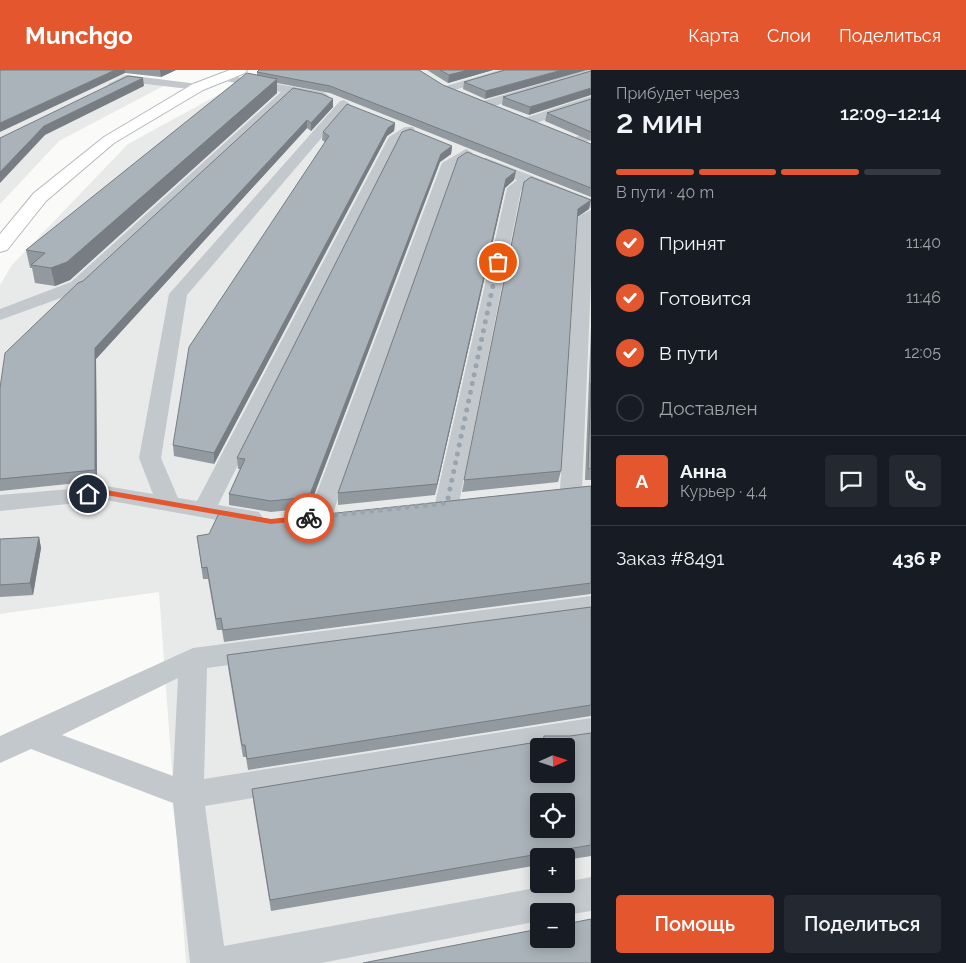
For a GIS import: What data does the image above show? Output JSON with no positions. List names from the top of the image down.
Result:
{
  "north": "right",
  "page": {
    "header": "Munchgo",
    "nav": ["Карта", "Слои", "Поделиться"],
    "heading": ["2 мин", "Прибудет через", "12:09–12:14"],
    "panel": [
      "Анна",
      "Курьер · 4.4",
      "Заказ #8491",
      "436 ₽"
    ],
    "bar": "В пути · 40 m",
    "list": [
      ["Принят", "11:40"],
      ["Готовится", "11:46"],
      ["В пути", "12:05"],
      "Доставлен"
    ],
    "round": "А",
    "map_buttons": ["+", "−"],
    "buttons": ["Помощь", "Поделиться"]
  }
}
